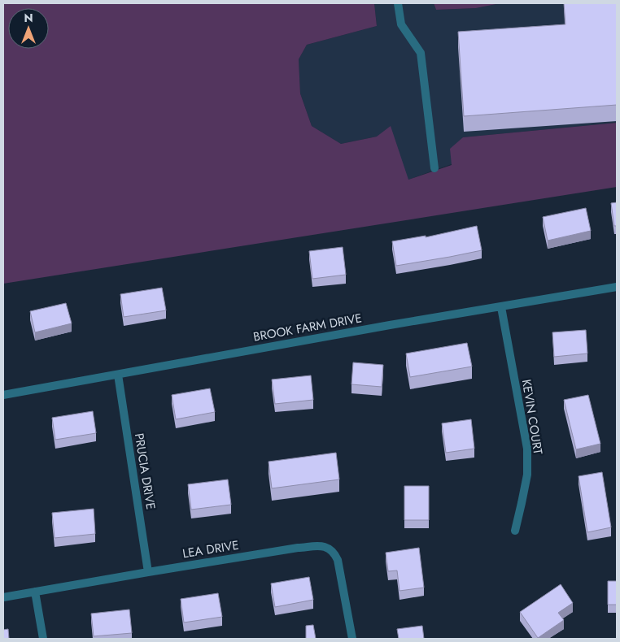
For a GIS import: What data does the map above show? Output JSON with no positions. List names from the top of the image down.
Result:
{
  "streets": {
    "street": [
      "BROOK FARM DRIVE",
      "KEVIN COURT",
      "PRUCIA DRIVE",
      "LEA DRIVE"
    ]
  },
  "crossings": [
    ["BROOK FARM DRIVE", "KEVIN COURT"],
    ["BROOK FARM DRIVE", "PRUCIA DRIVE"],
    ["PRUCIA DRIVE", "LEA DRIVE"]
  ],
  "north": "top"
}
